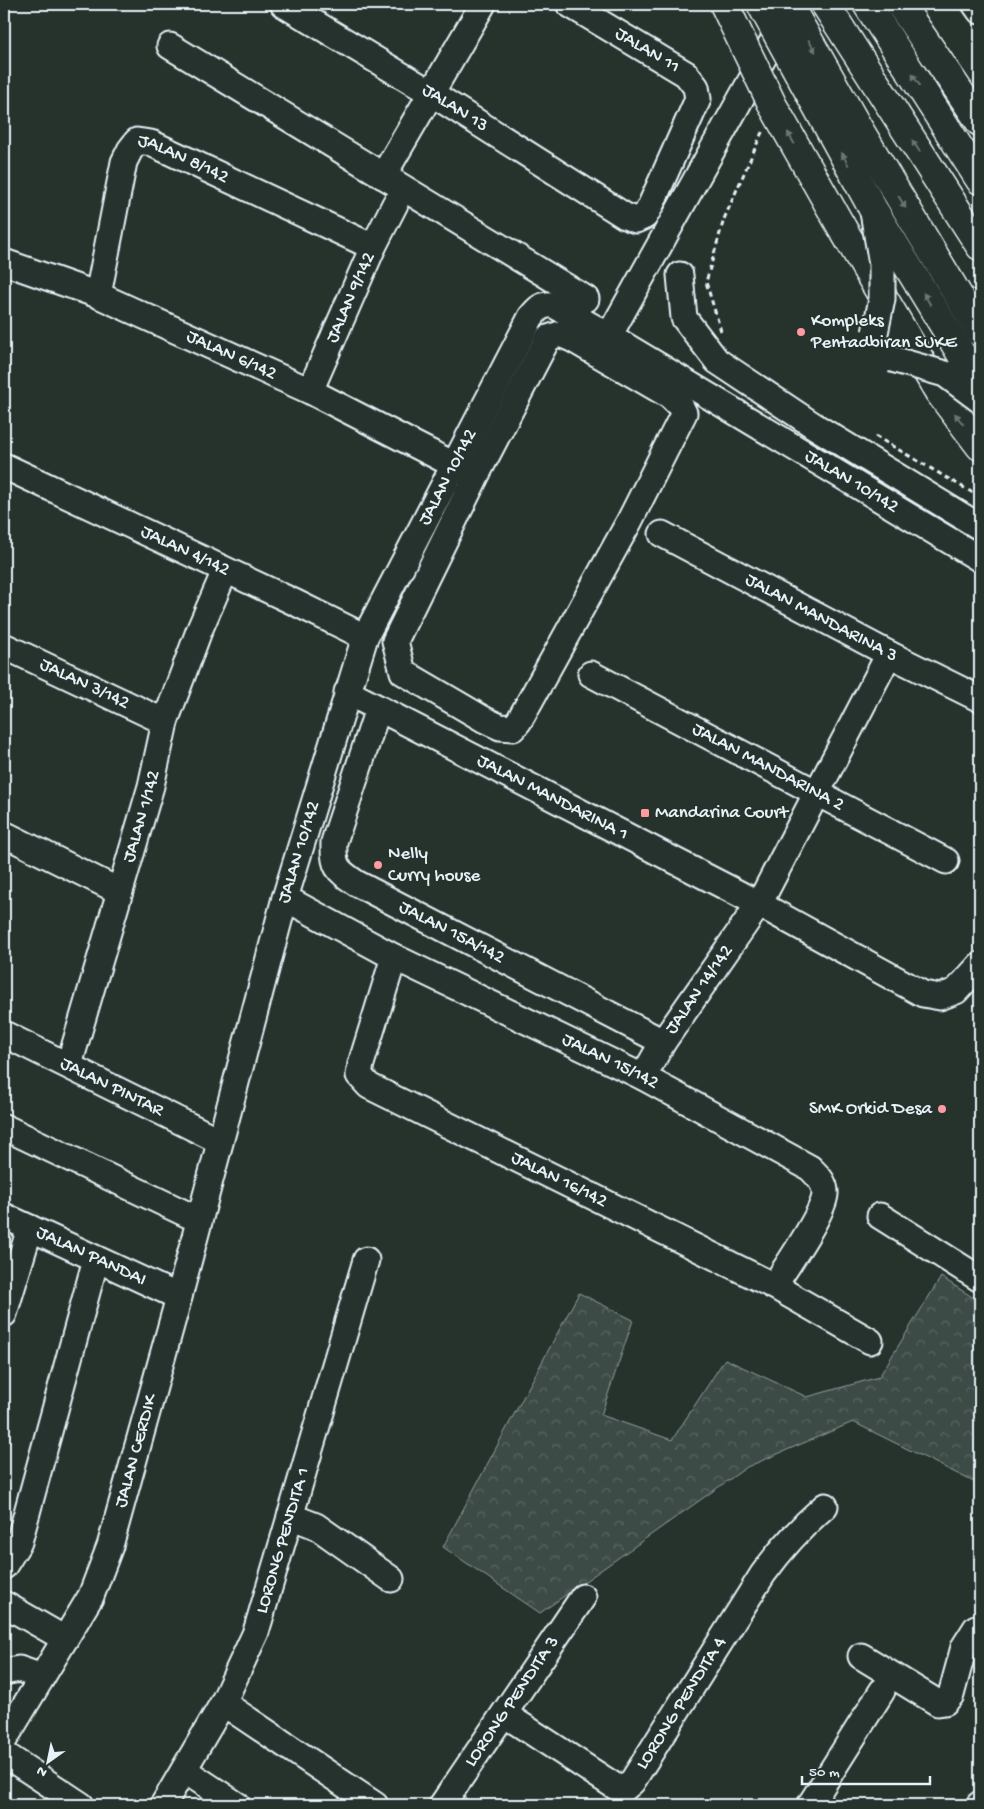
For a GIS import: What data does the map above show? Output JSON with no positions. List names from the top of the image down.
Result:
{
  "streets": {
    "street": [
      "JALAN 11",
      "JALAN 13",
      "JALAN 8/142",
      "JALAN 9/142",
      "JALAN 6/142",
      "JALAN 10/142",
      "JALAN 4/142",
      "JALAN MANDARINA 3",
      "JALAN 3/142",
      "JALAN MANDARINA 2",
      "JALAN MANDARINA 1",
      "JALAN 1/142",
      "JALAN 15A/142",
      "JALAN 14/142",
      "JALAN 15/142",
      "JALAN PINTAR",
      "JALAN 16/142",
      "JALAN PANDAI",
      "JALAN CERDIK",
      "LORONG PENDITA 1",
      "LORONG PENDITA 3",
      "LORONG PENDITA 4"
    ]
  },
  "crossings": [
    ["JALAN 11", "JALAN 13"],
    ["JALAN 8/142", "JALAN 9/142"],
    ["JALAN 8/142", "JALAN 6/142"],
    ["JALAN 9/142", "JALAN 6/142"],
    ["JALAN 6/142", "JALAN 10/142"],
    ["JALAN 10/142", "JALAN 4/142"],
    ["JALAN 10/142", "JALAN MANDARINA 1"],
    ["JALAN 10/142", "JALAN 15/142"],
    ["JALAN 10/142", "JALAN PINTAR"],
    ["JALAN 10/142", "JALAN CERDIK"],
    ["JALAN 4/142", "JALAN 1/142"],
    ["JALAN 3/142", "JALAN 1/142"],
    ["JALAN MANDARINA 1", "JALAN 15A/142"],
    ["JALAN MANDARINA 1", "JALAN 14/142"],
    ["JALAN 1/142", "JALAN PINTAR"],
    ["JALAN 15A/142", "JALAN 14/142"],
    ["JALAN 14/142", "JALAN 15/142"],
    ["JALAN 15/142", "JALAN 16/142"],
    ["JALAN PINTAR", "JALAN CERDIK"],
    ["JALAN PANDAI", "JALAN CERDIK"],
    ["LORONG PENDITA 3", "LORONG PENDITA 4"]
  ],
  "places": {
    "other": ["Kompleks Pentadbiran SUKE", "Nelly Curry house", "SMK Orkid Desa"],
    "transit": ["Mandarina Court"]
  },
  "scale_bar": "50 m",
  "north": "bottom left"
}
